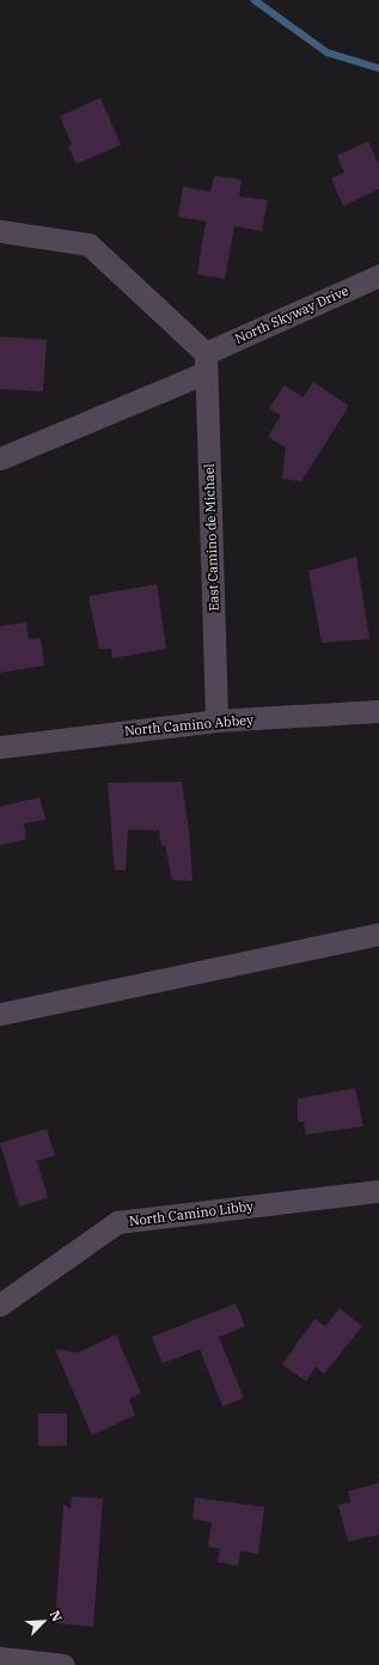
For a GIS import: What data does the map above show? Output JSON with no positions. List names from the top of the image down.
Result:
{
  "streets": {
    "street": [
      "North Skyway Drive",
      "East Camino de Michael",
      "North Camino Abbey",
      "North Camino Libby"
    ]
  },
  "crossings": [
    ["North Skyway Drive", "East Camino de Michael"],
    ["East Camino de Michael", "North Camino Abbey"]
  ],
  "north": "top right"
}
